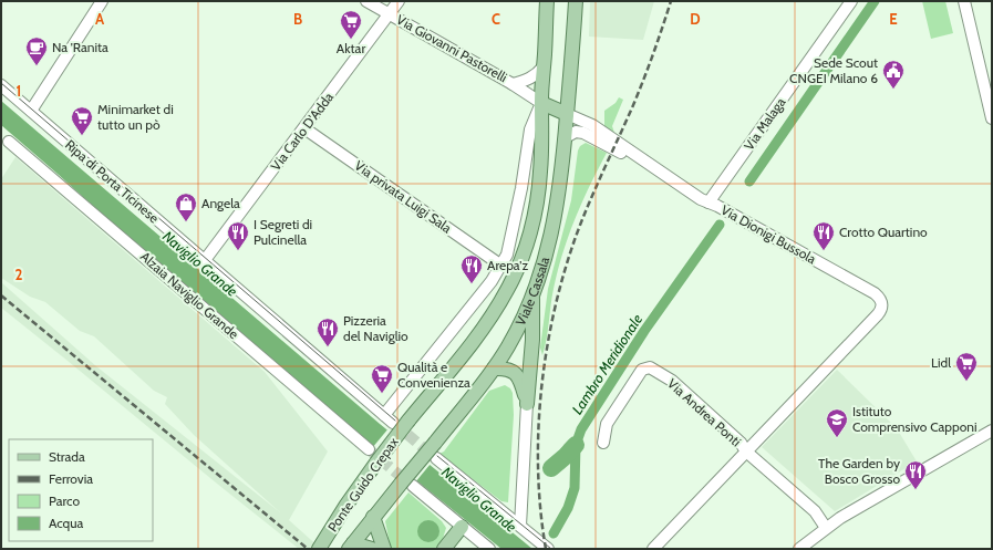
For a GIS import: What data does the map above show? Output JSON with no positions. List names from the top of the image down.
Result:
{
  "streets": {
    "main road": ["Viale Cassala", "Ponte Guido Crepax"],
    "street": [
      "Via Giovanni Pastorelli",
      "Via Malaga",
      "Via Carlo D'Adda",
      "Ripa di Porta Ticinese",
      "Via privata Luigi Sala",
      "Via Dionigi Bussola",
      "Alzaia Naviglio Grande",
      "Via Andrea Ponti"
    ]
  },
  "crossings": [
    ["Via Giovanni Pastorelli", "Via Carlo D'Adda"],
    ["Via Giovanni Pastorelli", "Viale Cassala"],
    ["Via Malaga", "Via Dionigi Bussola"],
    ["Via Carlo D'Adda", "Ripa di Porta Ticinese"],
    ["Via Carlo D'Adda", "Via privata Luigi Sala"],
    ["Ripa di Porta Ticinese", "Viale Cassala"],
    ["Via privata Luigi Sala", "Viale Cassala"],
    ["Via Dionigi Bussola", "Viale Cassala"],
    ["Via Dionigi Bussola", "Via Andrea Ponti"],
    ["Viale Cassala", "Ponte Guido Crepax"]
  ],
  "water": ["Naviglio Grande", "Lambro Meridionale"],
  "places": {
    "supermarket": [
      "Aktar",
      "Minimarket di tutto un pò",
      "Lidl",
      "Qualità e Convenienza"
    ],
    "cafe": ["Na 'Ranita"],
    "public building": ["Sede Scout CNGEI Milano 6"],
    "shop": ["Angela"],
    "restaurant": [
      "I Segreti di Pulcinella",
      "Crotto Quartino",
      "Arepa'z",
      "Pizzeria del Naviglio",
      "The Garden by Bosco Grosso"
    ],
    "school or university": ["Istituto Comprensivo Capponi"]
  },
  "legend": [
    "Strada",
    "Ferrovia",
    "Parco",
    "Acqua"
  ],
  "grid": {
    "columns": [
      "A",
      "B",
      "C",
      "D",
      "E"
    ],
    "rows": ["1", "2"]
  }
}
